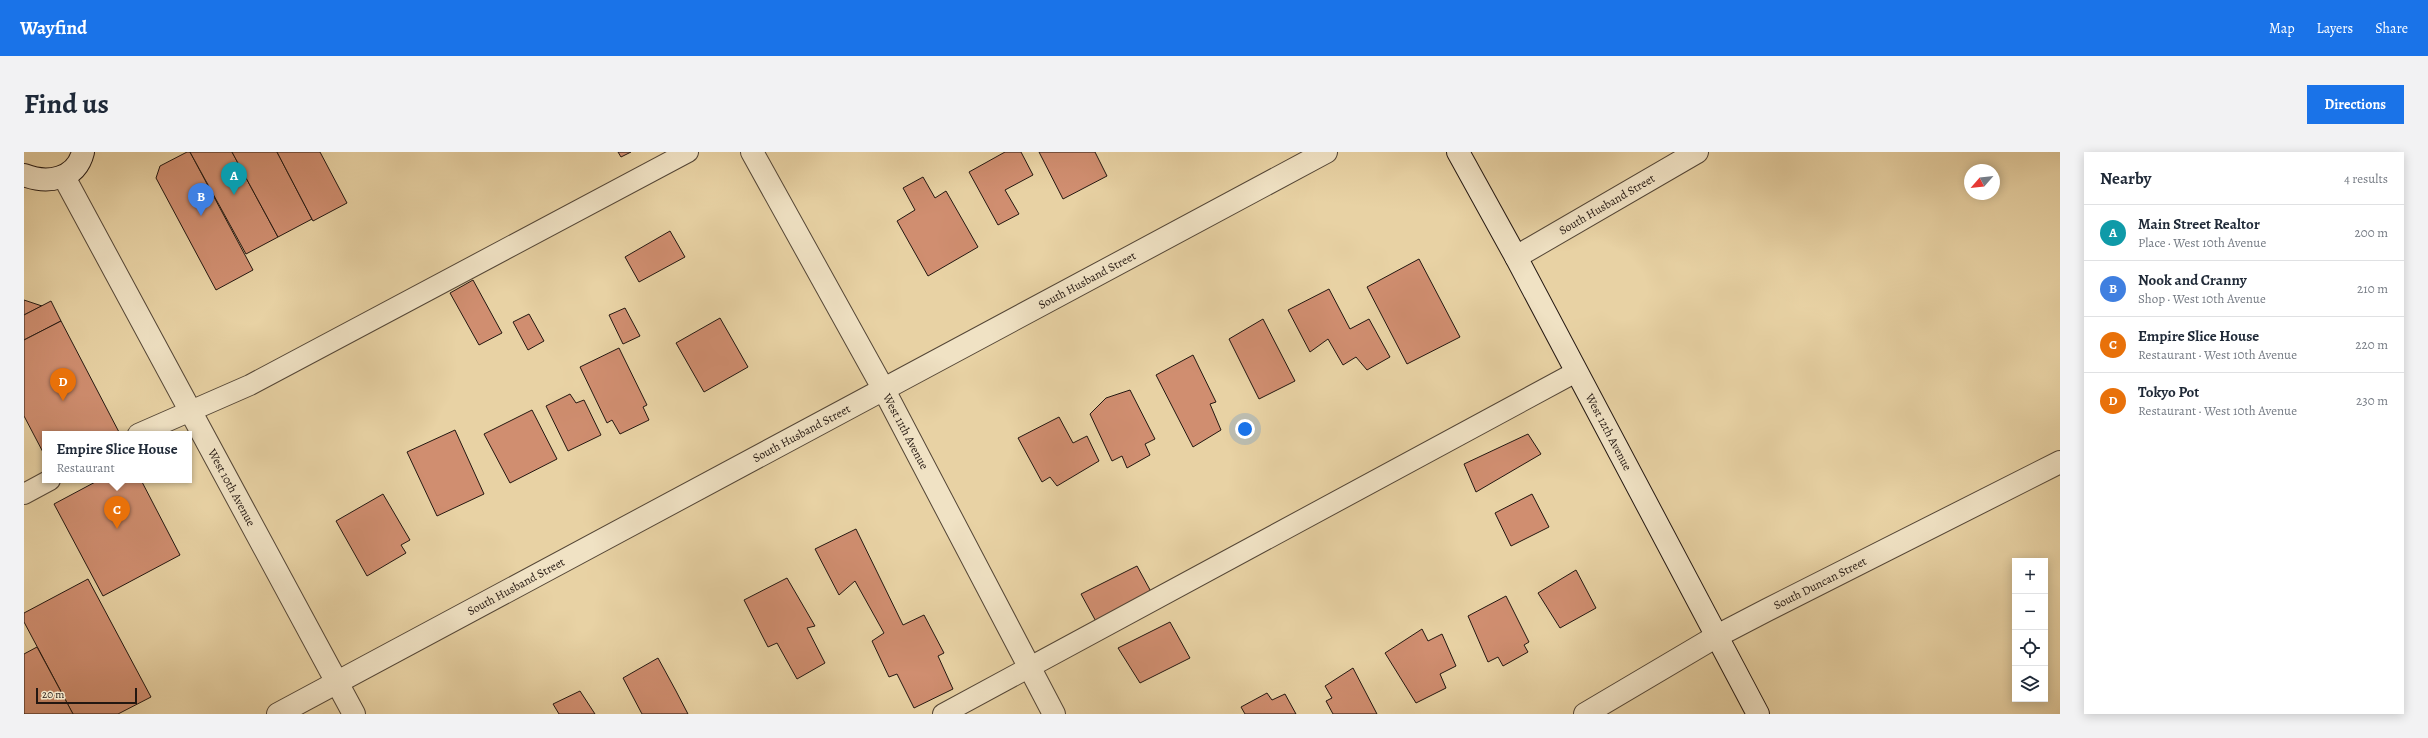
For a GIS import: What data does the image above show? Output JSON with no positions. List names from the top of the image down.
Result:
{
  "streets": {
    "street": [
      "South Husband Street",
      "West 11th Avenue",
      "West 12th Avenue",
      "West 10th Avenue",
      "South Duncan Street"
    ]
  },
  "crossings": [
    ["South Husband Street", "West 11th Avenue"],
    ["South Husband Street", "West 12th Avenue"],
    ["South Husband Street", "West 10th Avenue"],
    ["West 12th Avenue", "South Duncan Street"]
  ],
  "scale_bar": "20 m",
  "north": "bottom left",
  "page": {
    "header": "Wayfind",
    "nav": ["Map", "Layers", "Share"],
    "title": "Find us",
    "buttons": "Directions",
    "heading": ["Nearby", "4 results"],
    "pins": [
      "A",
      "B",
      "D",
      "C"
    ],
    "list": [
      {
        "mark": "A",
        "name": "Main Street Realtor",
        "note": "Place · West 10th Avenue",
        "value": "200 m"
      },
      {
        "mark": "B",
        "name": "Nook and Cranny",
        "note": "Shop · West 10th Avenue",
        "value": "210 m"
      },
      {
        "mark": "C",
        "name": "Empire Slice House",
        "note": "Restaurant · West 10th Avenue",
        "value": "220 m"
      },
      {
        "mark": "D",
        "name": "Tokyo Pot",
        "note": "Restaurant · West 10th Avenue",
        "value": "230 m"
      }
    ],
    "popup": ["Empire Slice House", "Restaurant"],
    "map_buttons": ["+", "−"],
    "scale": "20 m"
  }
}
